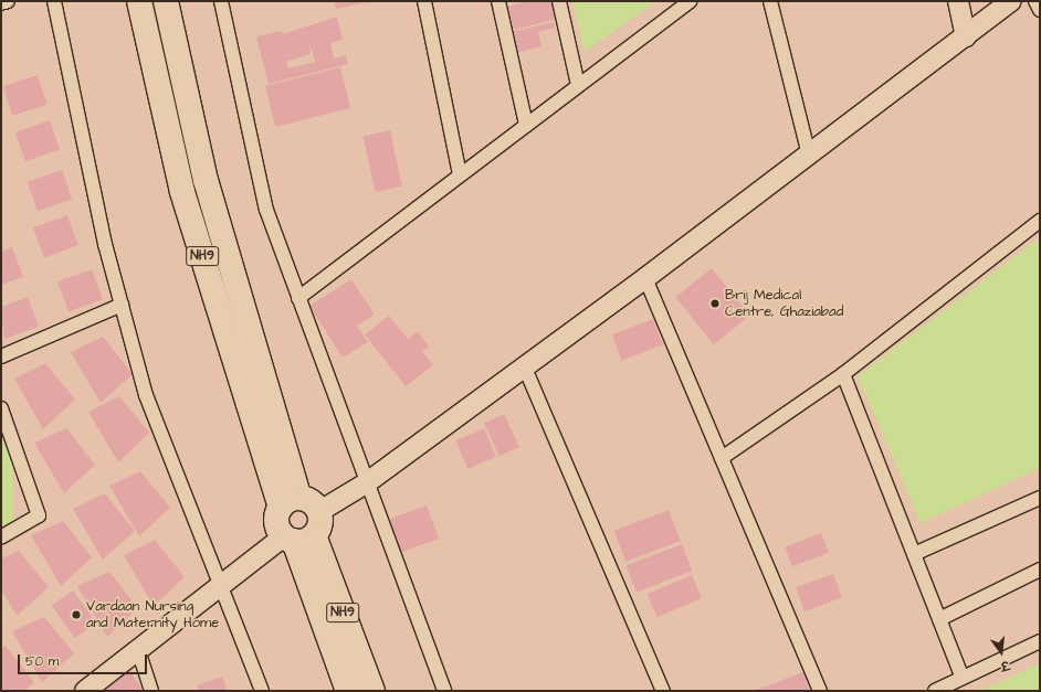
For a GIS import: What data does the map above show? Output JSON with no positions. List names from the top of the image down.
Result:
{
  "streets": {
    "highway": ["NH9"]
  },
  "places": ["Brij Medical Centre, Ghaziabad", "Vardaan Nursing and Maternity Home"],
  "scale_bar": "50 m",
  "north": "bottom"
}
